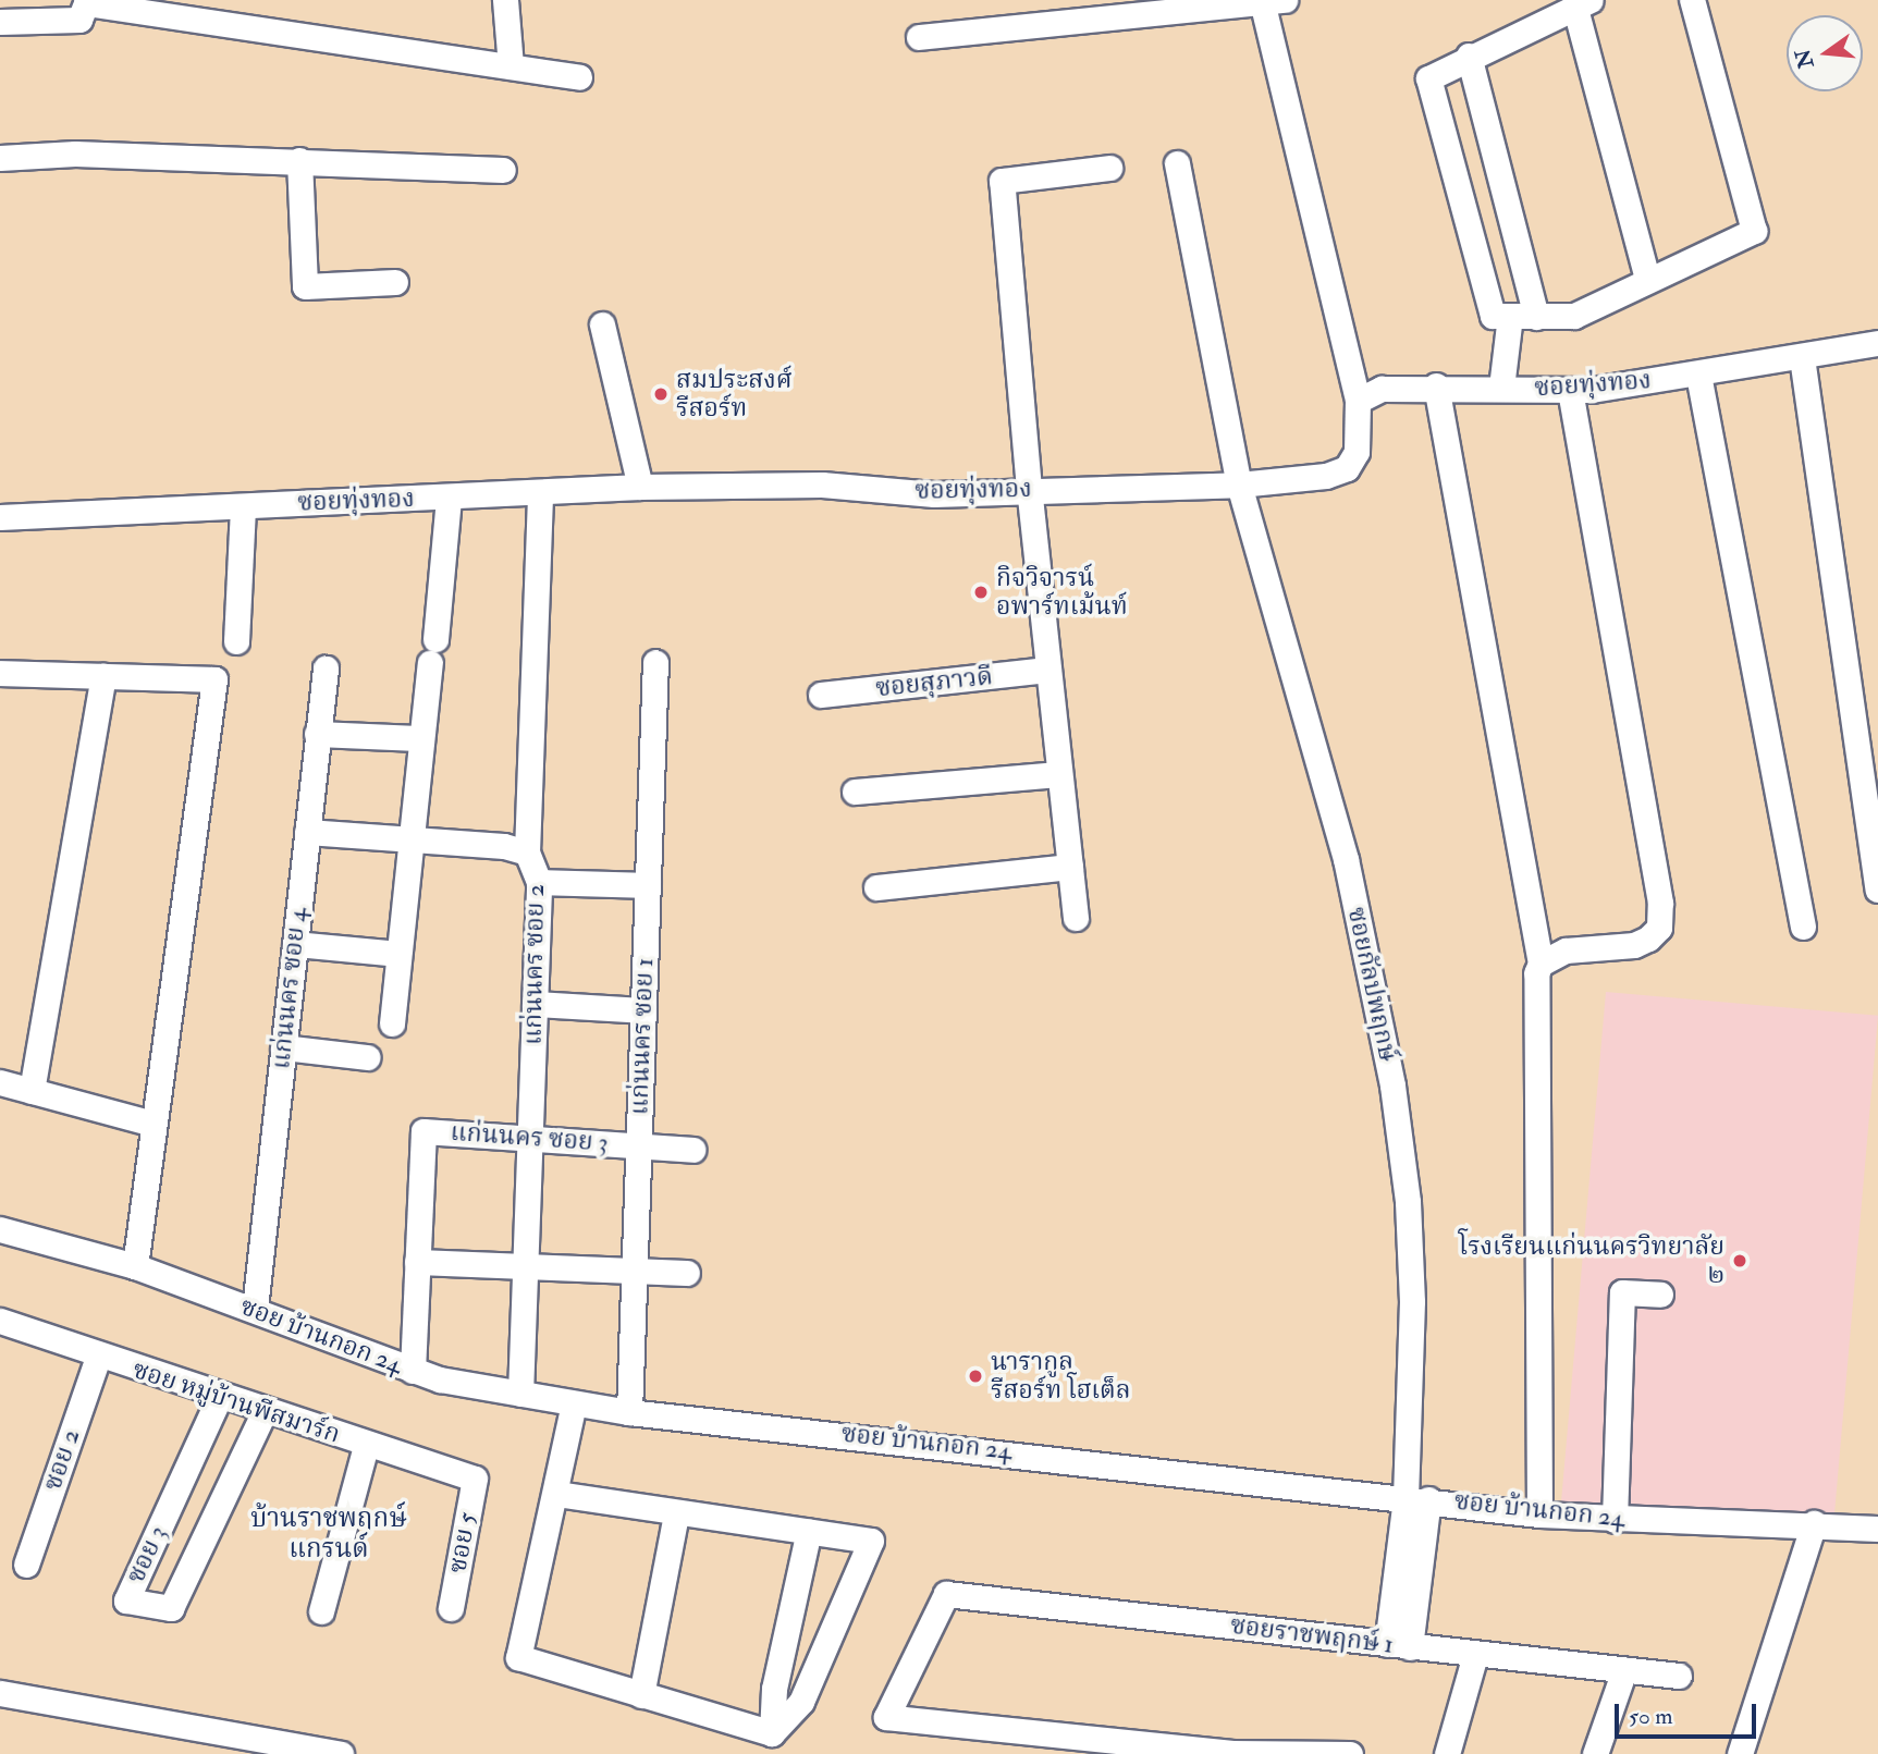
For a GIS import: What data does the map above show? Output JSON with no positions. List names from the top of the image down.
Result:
{
  "streets": {
    "street": [
      "ซอยทุ่งทอง",
      "ซอยสุภาวดี",
      "แก่นนคร ซอย 2",
      "ซอยกัลปพฤกษ์",
      "แก่นนคร ซอย 4",
      "แก่นนคร ซอย 1",
      "แก่นนคร ซอย 3",
      "ซอย บ้านกอก 24",
      "ซอย หมู่บ้านพีสมาร์ก",
      "ซอย 2",
      "ซอย 5",
      "ซอย 3",
      "ซอยราชพฤกษ์ 1"
    ]
  },
  "crossings": [
    ["ซอยทุ่งทอง", "แก่นนคร ซอย 2"],
    ["ซอยทุ่งทอง", "ซอยกัลปพฤกษ์"],
    ["แก่นนคร ซอย 2", "แก่นนคร ซอย 3"],
    ["แก่นนคร ซอย 2", "ซอย บ้านกอก 24"],
    ["ซอยกัลปพฤกษ์", "ซอย บ้านกอก 24"],
    ["ซอยกัลปพฤกษ์", "ซอยราชพฤกษ์ 1"],
    ["แก่นนคร ซอย 4", "ซอย บ้านกอก 24"],
    ["แก่นนคร ซอย 1", "แก่นนคร ซอย 3"],
    ["แก่นนคร ซอย 1", "ซอย บ้านกอก 24"],
    ["แก่นนคร ซอย 3", "ซอย บ้านกอก 24"],
    ["ซอย หมู่บ้านพีสมาร์ก", "ซอย 2"],
    ["ซอย หมู่บ้านพีสมาร์ก", "ซอย 5"],
    ["ซอย หมู่บ้านพีสมาร์ก", "ซอย 3"]
  ],
  "districts": ["บ้านราชพฤกษ์ แกรนด์"],
  "places": [
    "สมประสงศ์ รีสอร์ท",
    "กิจวิจารน์ อพาร์ทเม้นท์",
    "โรงเรียนแก่นนครวิทยาลัย ๒",
    "นารากูล รีสอร์ท โฮเต็ล"
  ],
  "scale_bar": "50 m",
  "north": "left"
}
